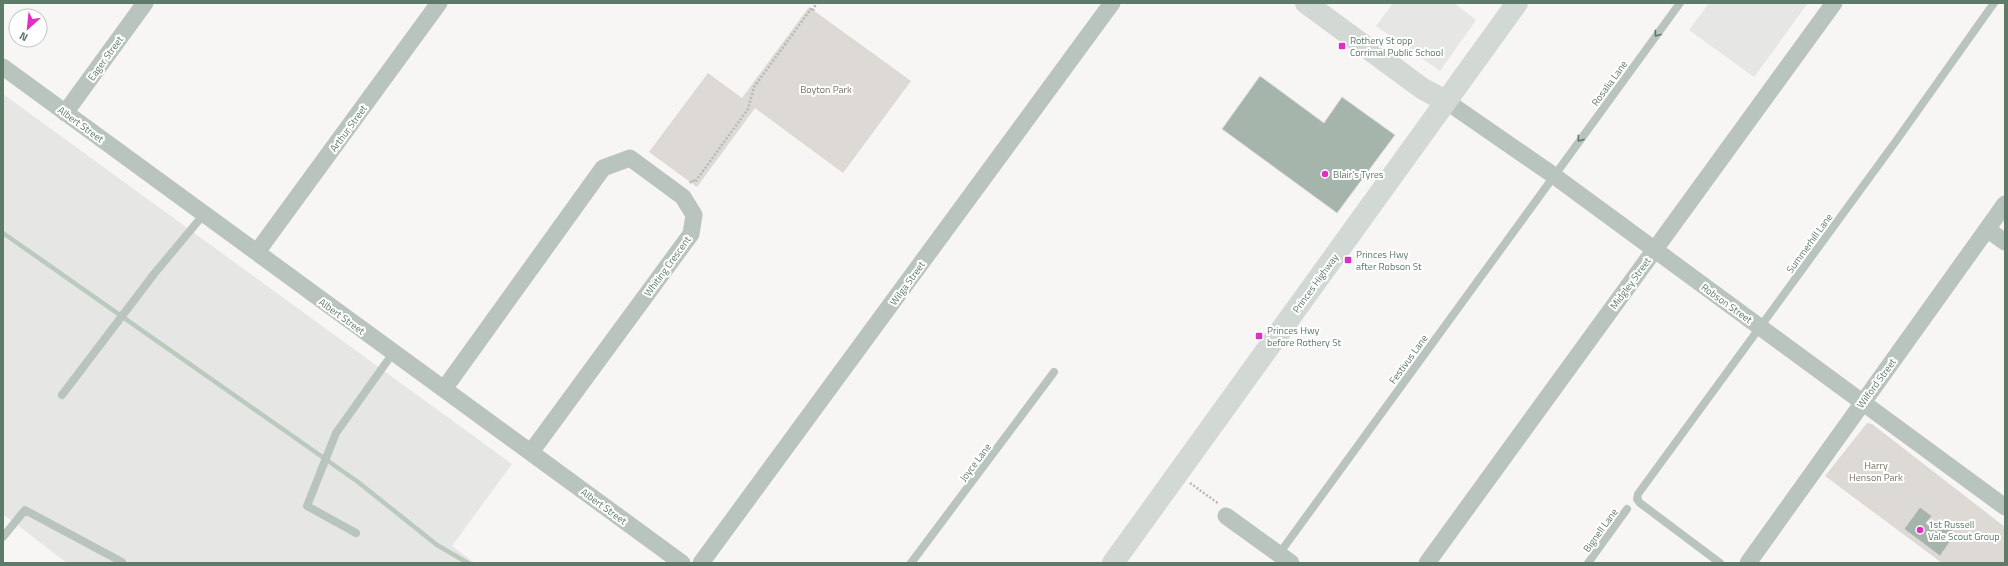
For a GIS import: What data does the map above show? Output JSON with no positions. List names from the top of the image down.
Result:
{
  "streets": {
    "main road": ["Princes Highway"],
    "street": [
      "Eager Street",
      "Albert Street",
      "Arthur Street",
      "Whiting Crescent",
      "Wilga Street",
      "Midgley Street",
      "Robson Street",
      "Wilford Street"
    ],
    "lane": [
      "Rosalia Lane",
      "Summerhill Lane",
      "Festivus Lane",
      "Joyce Lane",
      "Bignell Lane"
    ]
  },
  "crossings": [
    ["Eager Street", "Albert Street"],
    ["Rosalia Lane", "Robson Street"],
    ["Rosalia Lane", "Festivus Lane"],
    ["Albert Street", "Arthur Street"],
    ["Albert Street", "Whiting Crescent"],
    ["Summerhill Lane", "Robson Street"],
    ["Princes Highway", "Robson Street"],
    ["Midgley Street", "Robson Street"],
    ["Robson Street", "Festivus Lane"],
    ["Robson Street", "Wilford Street"]
  ],
  "one_way": ["Rosalia Lane"],
  "parks": ["Boyton Park", "Harry Henson Park"],
  "places": {
    "transit": ["Rothery St opp Corrimal Public School", "Princes Hwy after Robson St", "Princes Hwy before Rothery St"],
    "other": ["Blair's Tyres", "1st Russell Vale Scout Group"]
  },
  "north": "bottom left"
}
